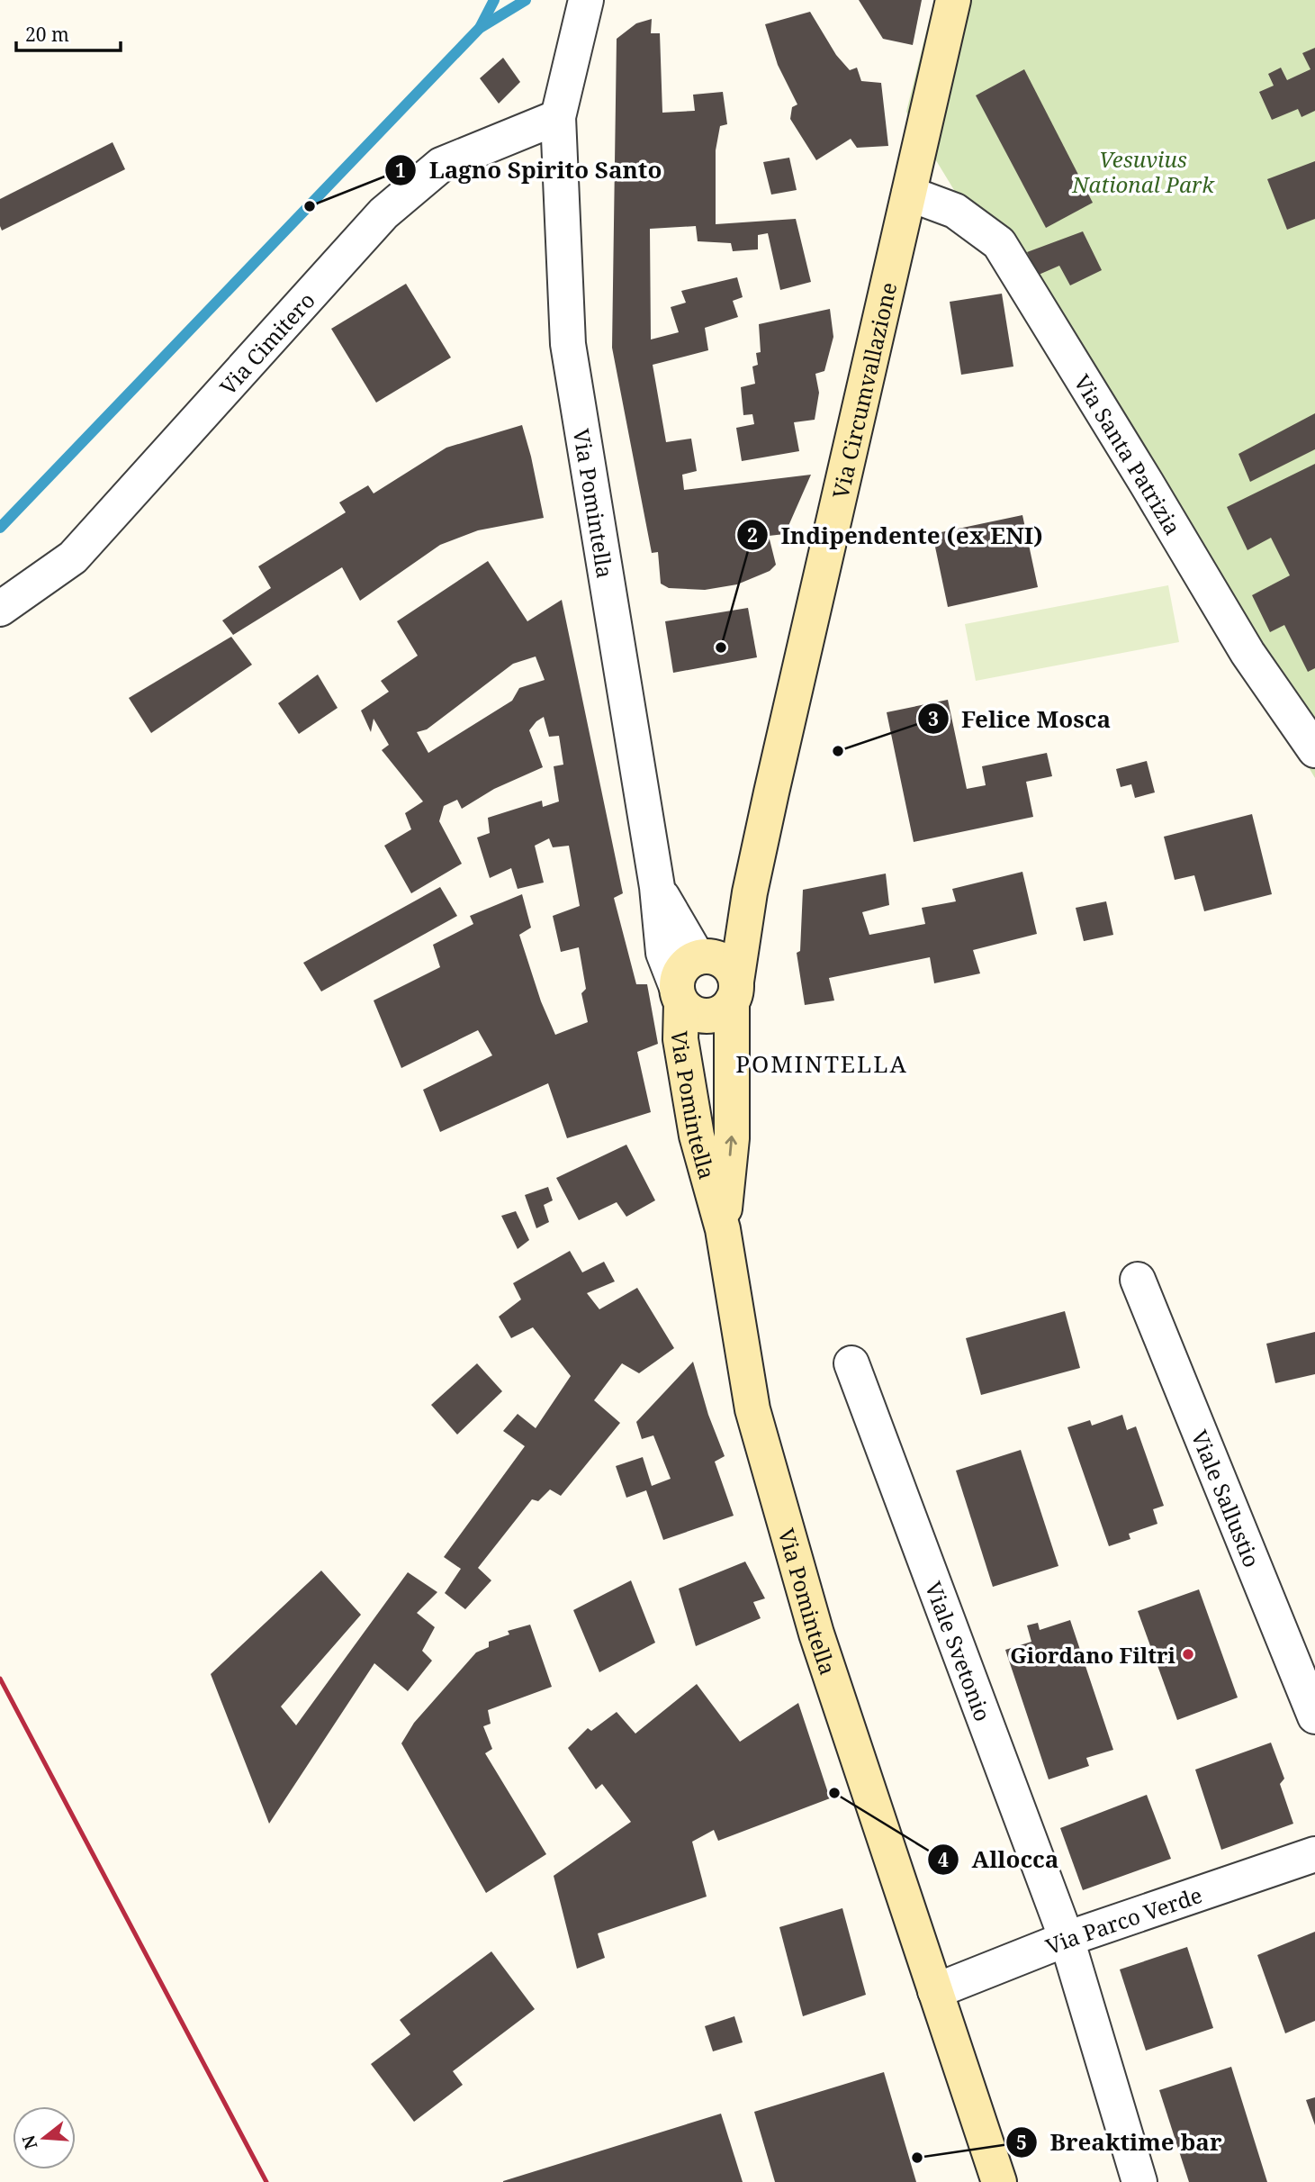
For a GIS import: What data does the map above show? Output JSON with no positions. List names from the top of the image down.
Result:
{
  "streets": {
    "main road": ["Via Circumvallazione", "Via Pomintella"],
    "street": [
      "Via Cimitero",
      "Via Santa Patrizia",
      "Viale Sallustio",
      "Viale Svetonio",
      "Via Parco Verde"
    ]
  },
  "crossings": [
    ["Via Cimitero", "Via Pomintella"],
    ["Via Circumvallazione", "Via Santa Patrizia"],
    ["Via Circumvallazione", "Via Pomintella"],
    ["Via Pomintella", "Via Parco Verde"],
    ["Viale Svetonio", "Via Parco Verde"]
  ],
  "districts": ["POMINTELLA"],
  "parks": ["Vesuvius National Park"],
  "places": [
    "Lagno Spirito Santo",
    "Indipendente (ex ENI)",
    "Felice Mosca",
    "Giordano Filtri",
    "Allocca",
    "Breaktime bar"
  ],
  "scale_bar": "20 m",
  "north": "left"
}
